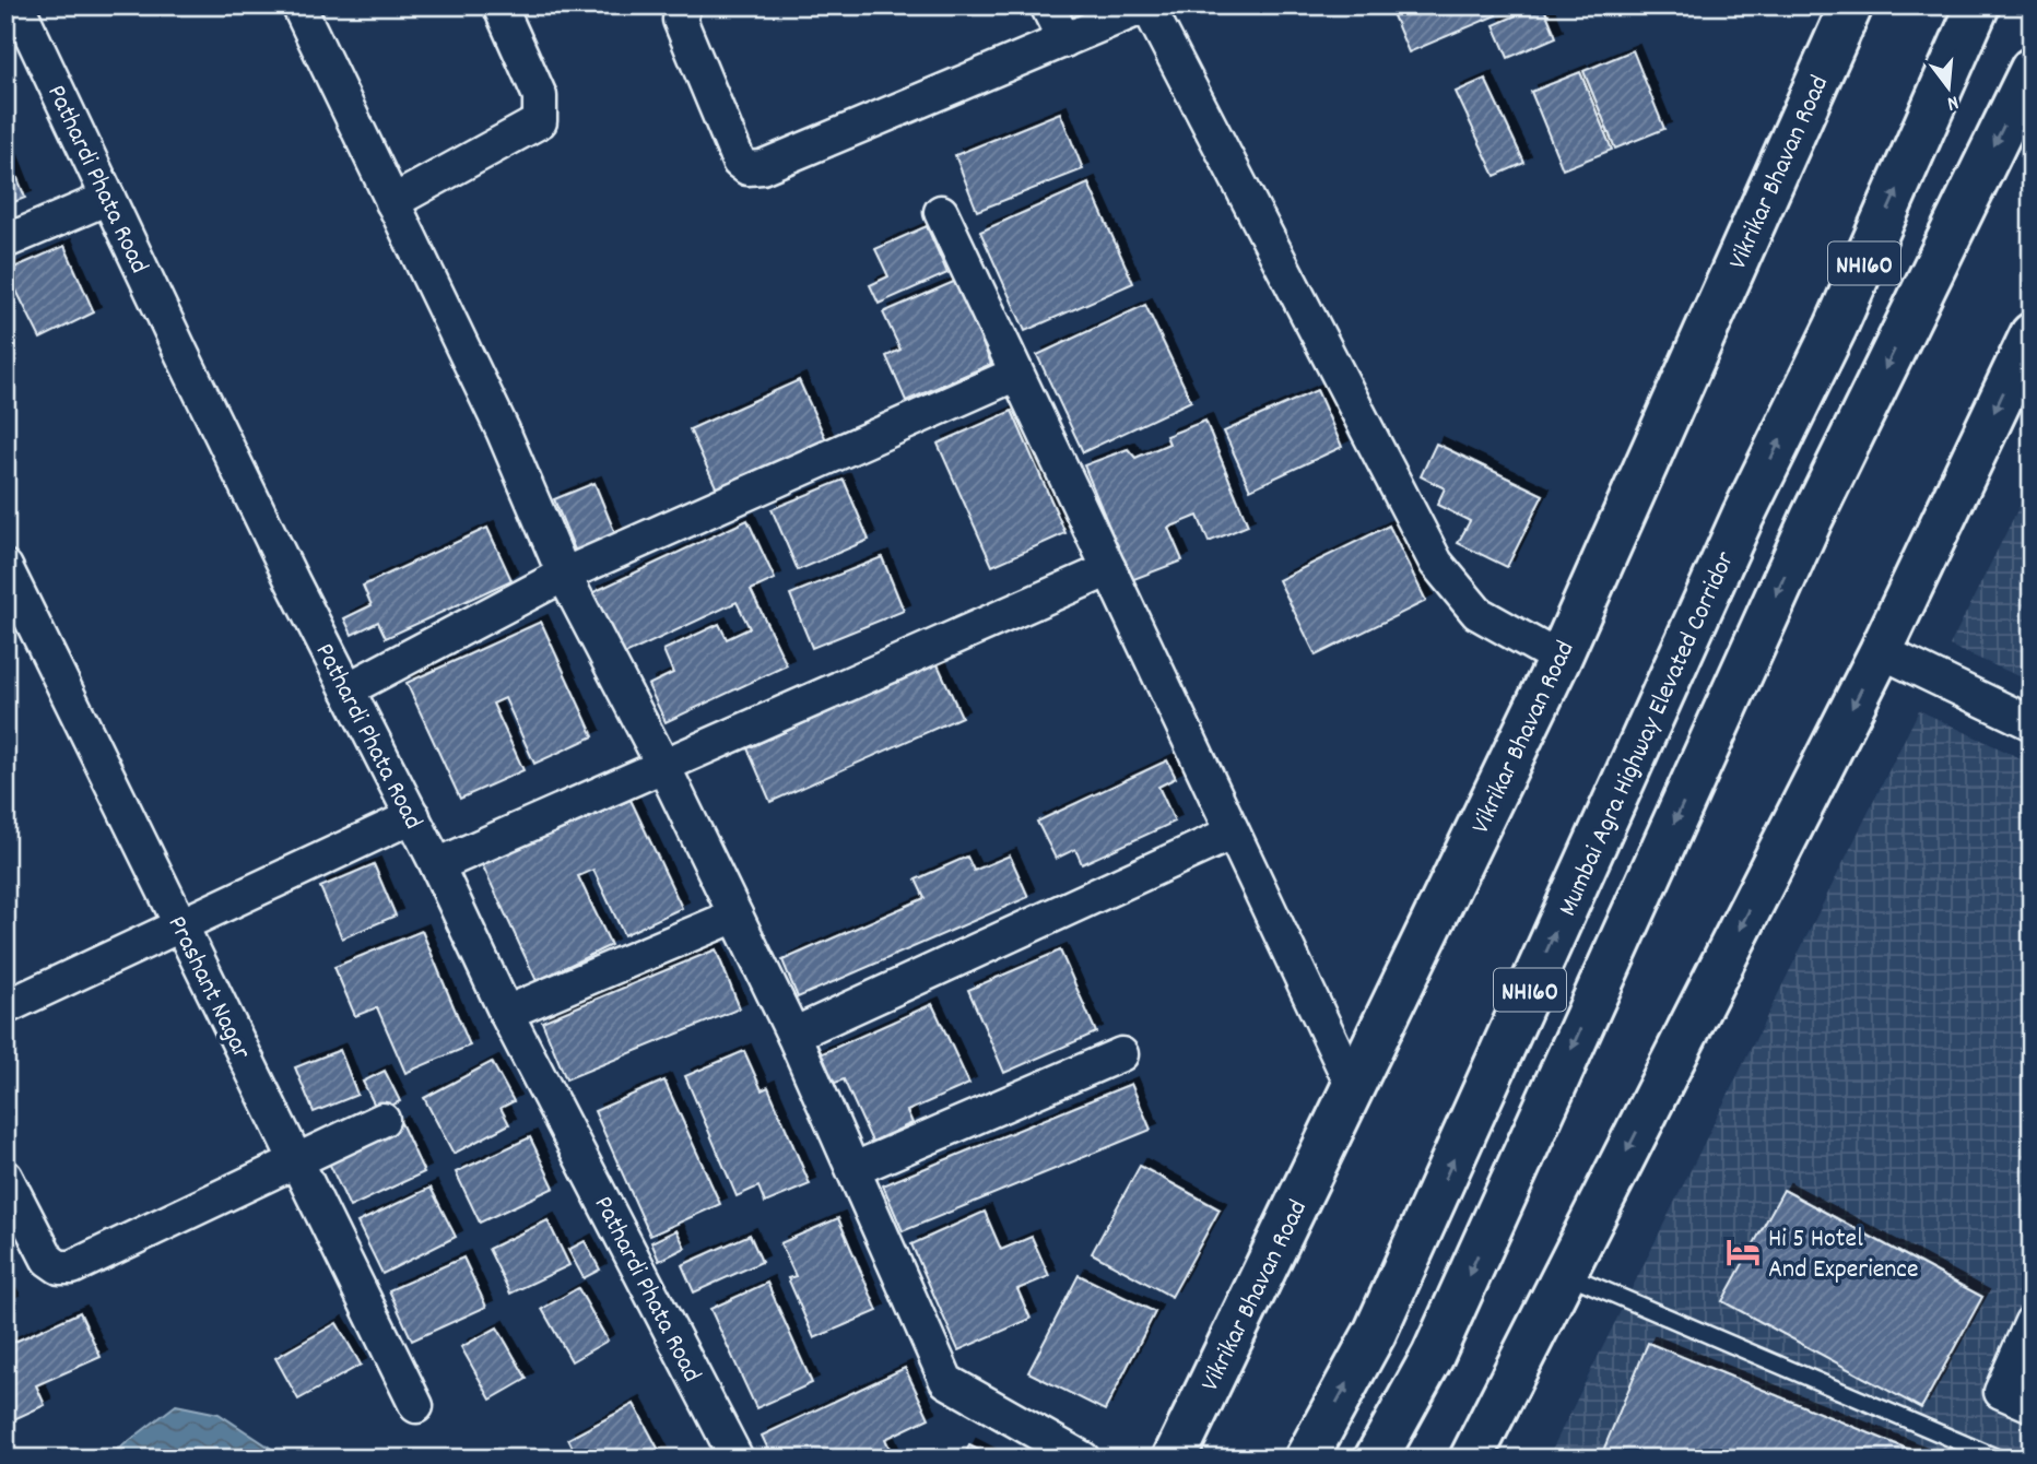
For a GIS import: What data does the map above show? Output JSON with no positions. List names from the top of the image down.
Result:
{
  "streets": {
    "main road": ["Vikrikar Bhavan Road", "NH160", "Mumbai Agra Highway Elevated Corridor"],
    "street": ["Pathardi Phata Road", "Prashant Nagar"]
  },
  "places": {
    "hotel": ["Hi 5 Hotel And Experience"]
  },
  "north": "bottom"
}
